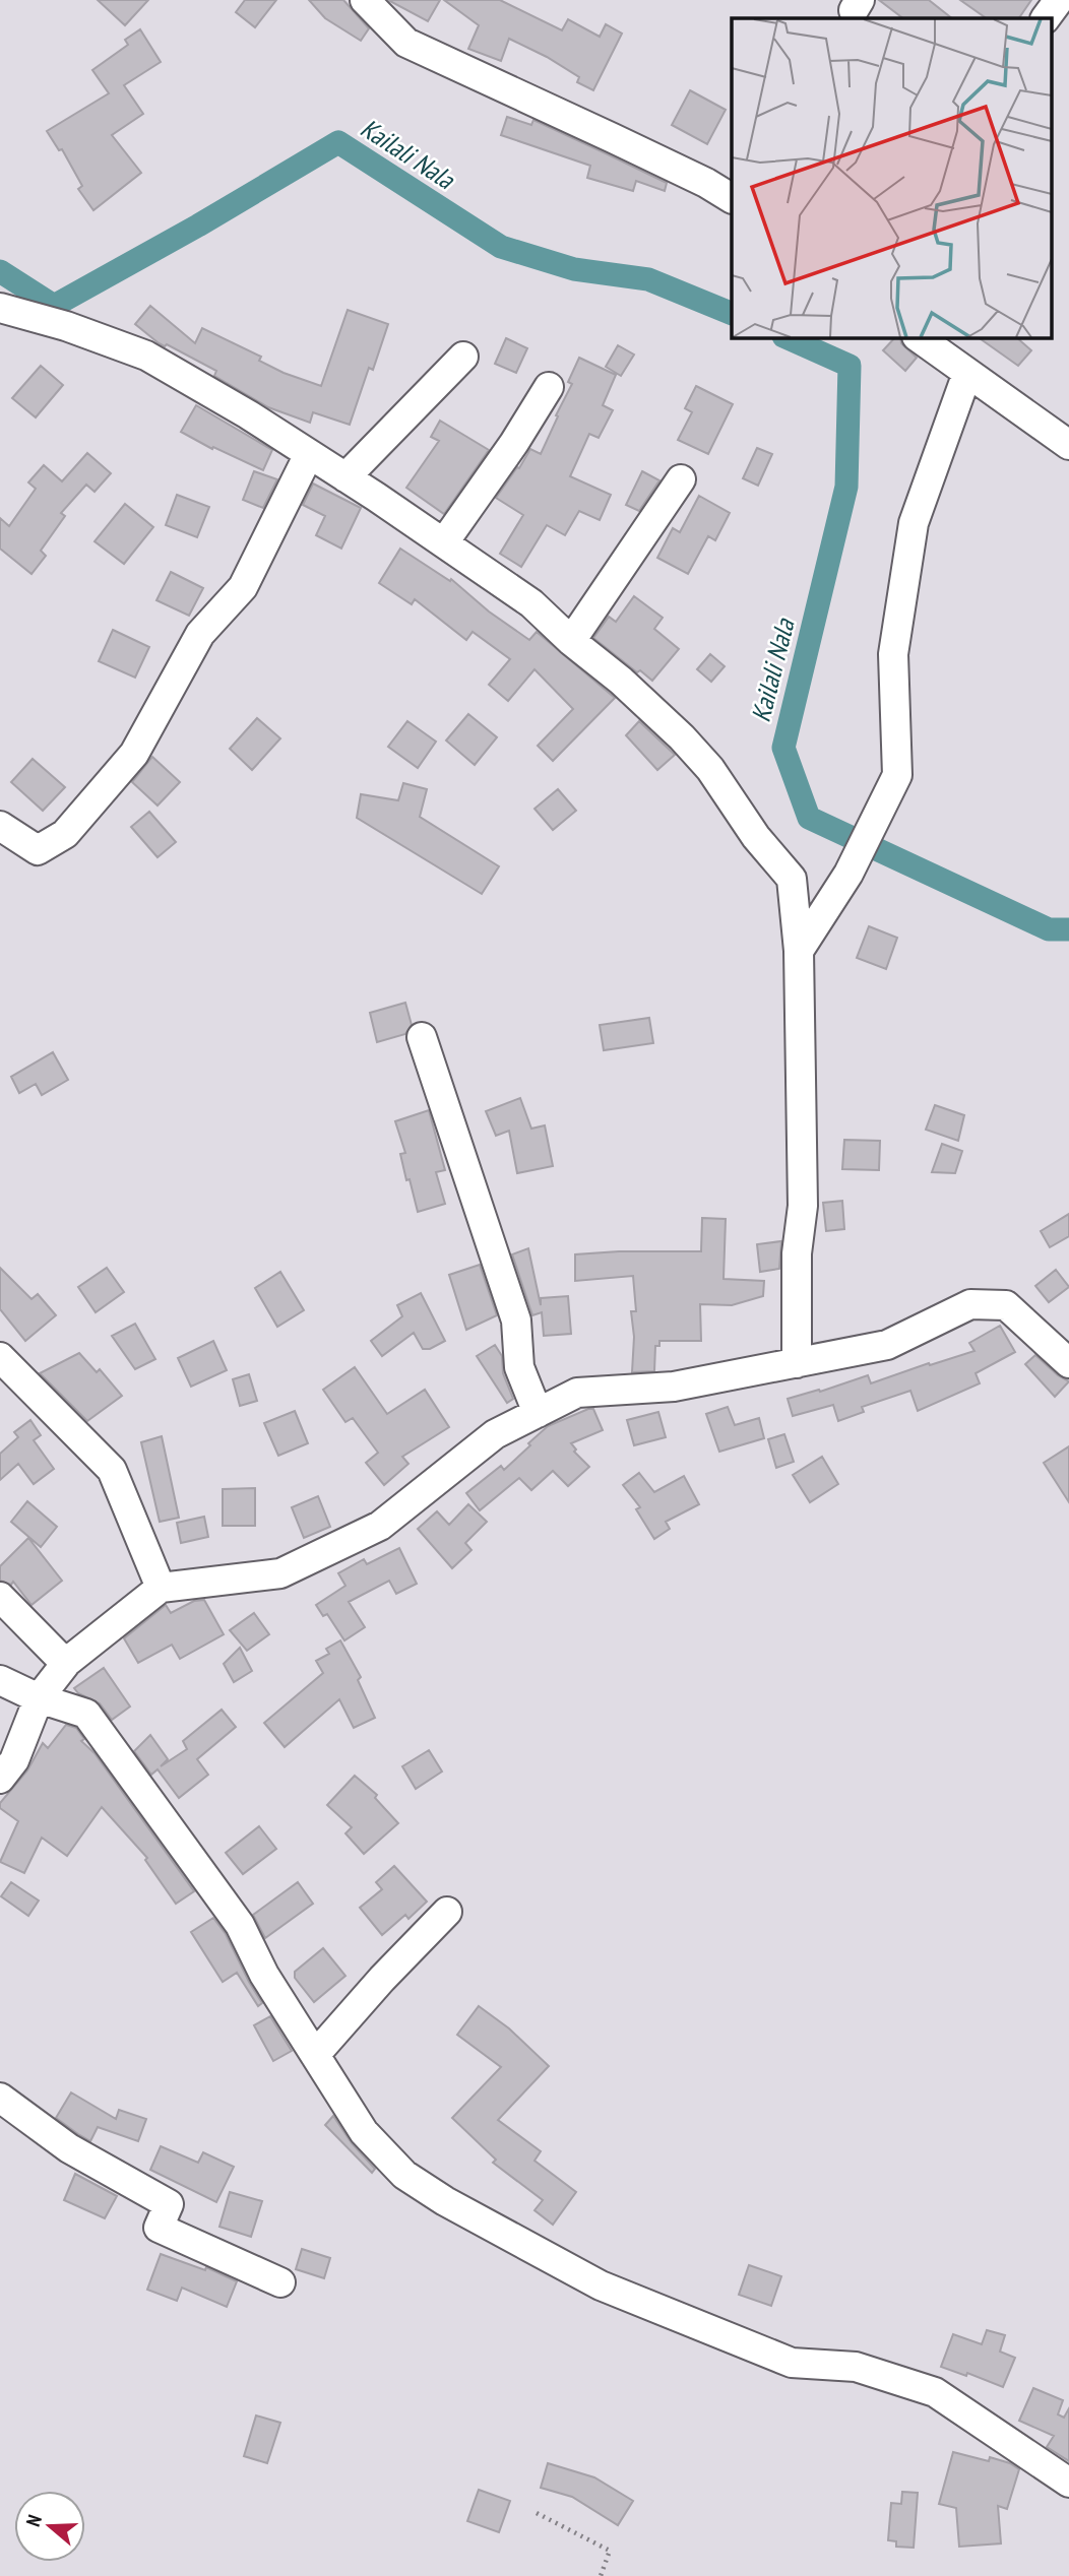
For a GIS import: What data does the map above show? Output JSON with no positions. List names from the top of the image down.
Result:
{
  "water": ["Kailali Nala"],
  "north": "left"
}
